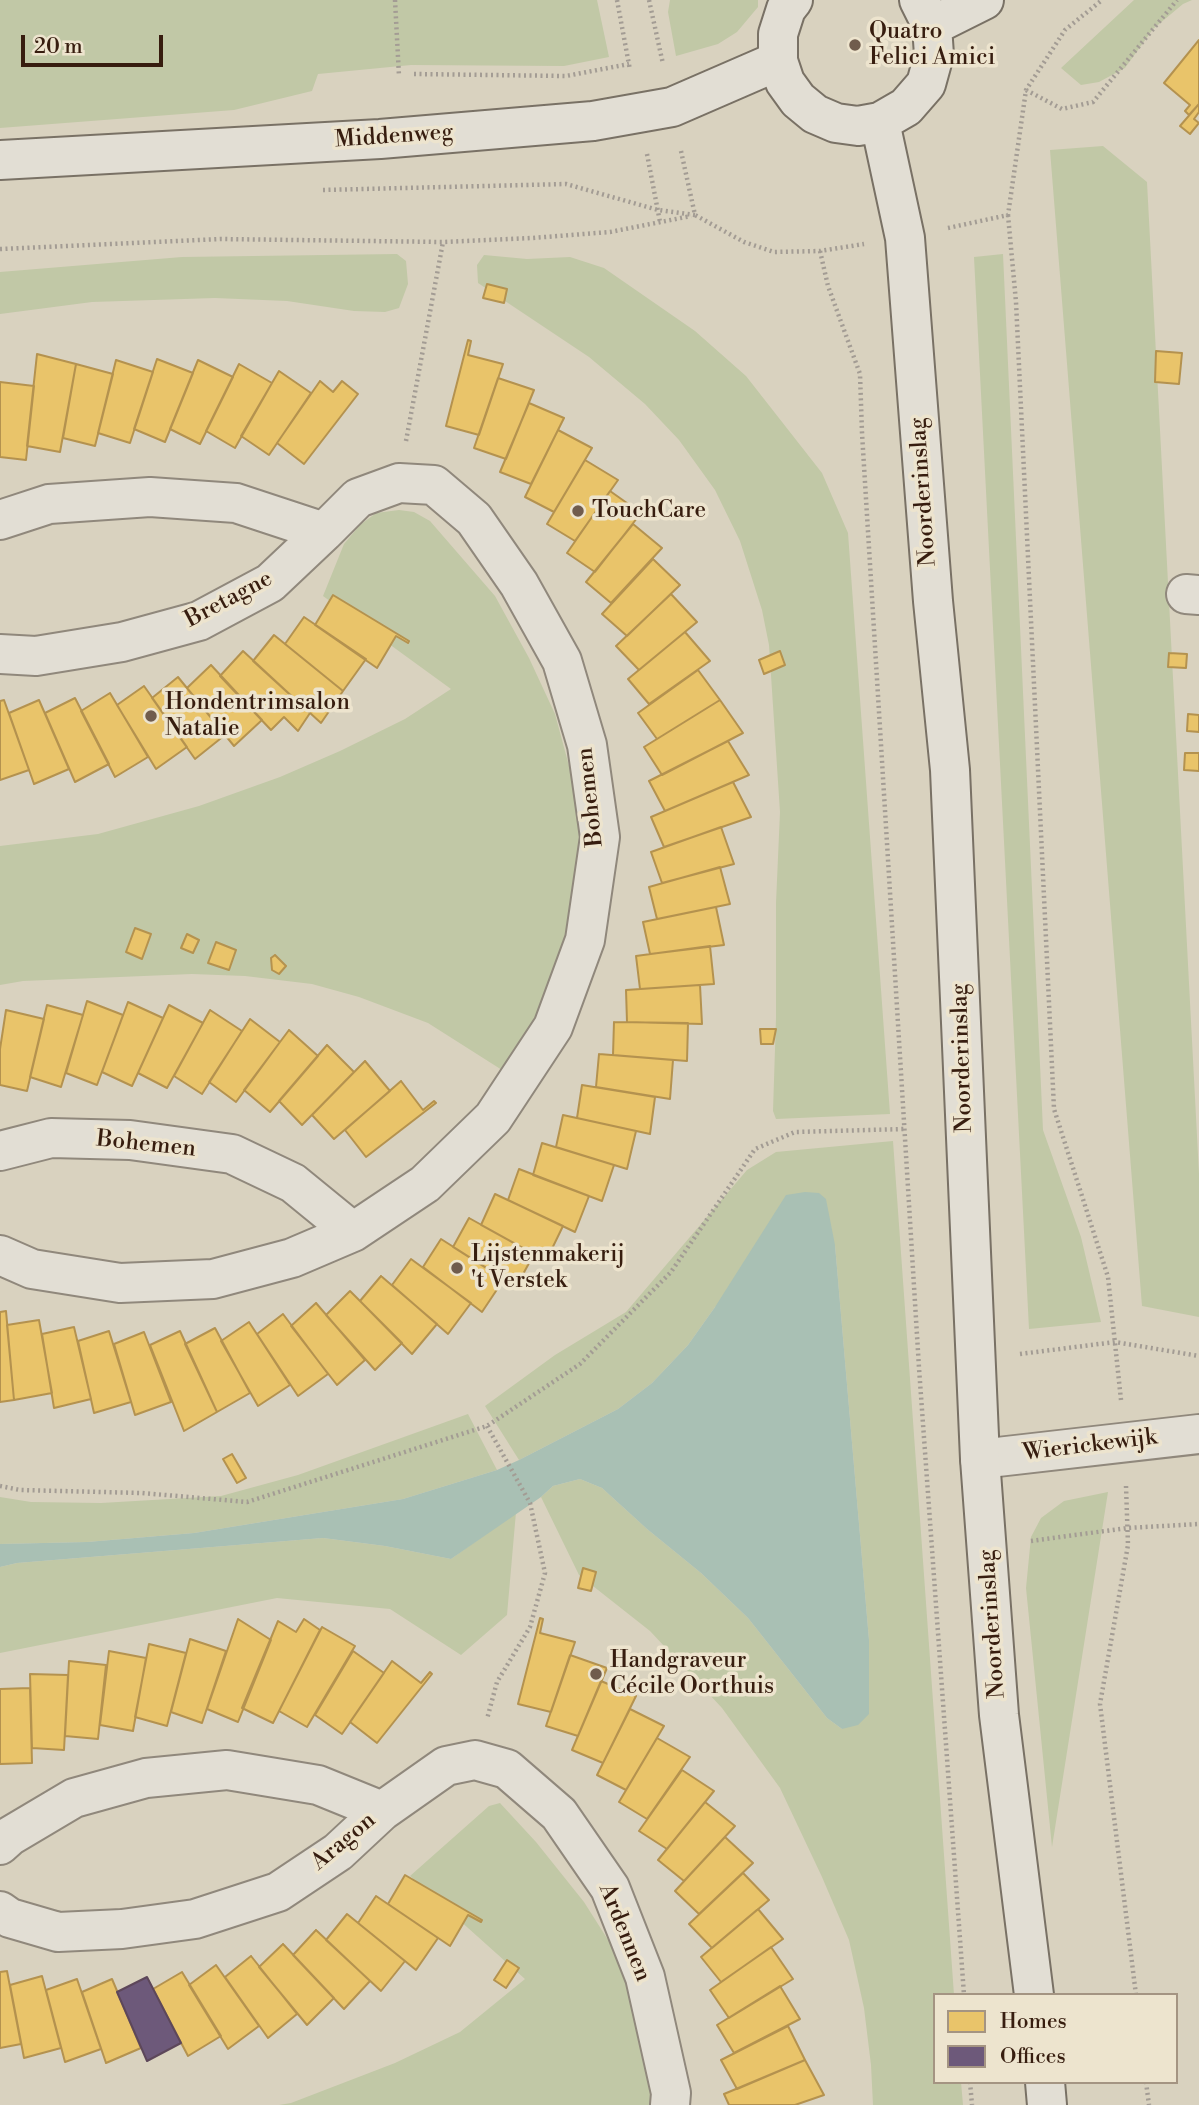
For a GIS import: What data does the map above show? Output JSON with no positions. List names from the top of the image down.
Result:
{
  "streets": {
    "street": [
      "Middenweg",
      "Noorderinslag",
      "Bretagne",
      "Bohemen",
      "Wierickewijk",
      "Aragon",
      "Ardennen"
    ]
  },
  "crossings": [
    ["Noorderinslag", "Wierickewijk"],
    ["Bretagne", "Bohemen"]
  ],
  "places": [
    "Quatro Felici Amici",
    "TouchCare",
    "Hondentrimsalon Natalie",
    "Lijstenmakerij 't Verstek",
    "Handgraveur Cécile Oorthuis"
  ],
  "legend": ["Homes", "Offices"],
  "scale_bar": "20 m"
}
